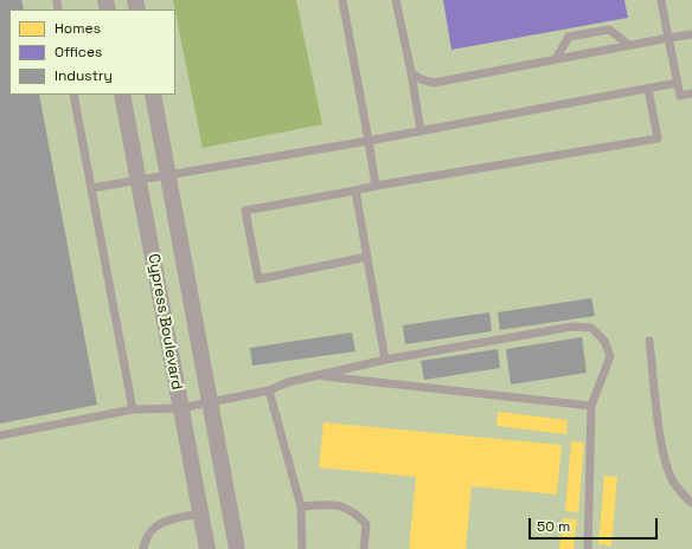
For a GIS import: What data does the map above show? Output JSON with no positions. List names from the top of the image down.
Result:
{
  "streets": {
    "street": ["Cypress Boulevard"]
  },
  "legend": ["Homes", "Offices", "Industry"],
  "scale_bar": "50 m"
}
